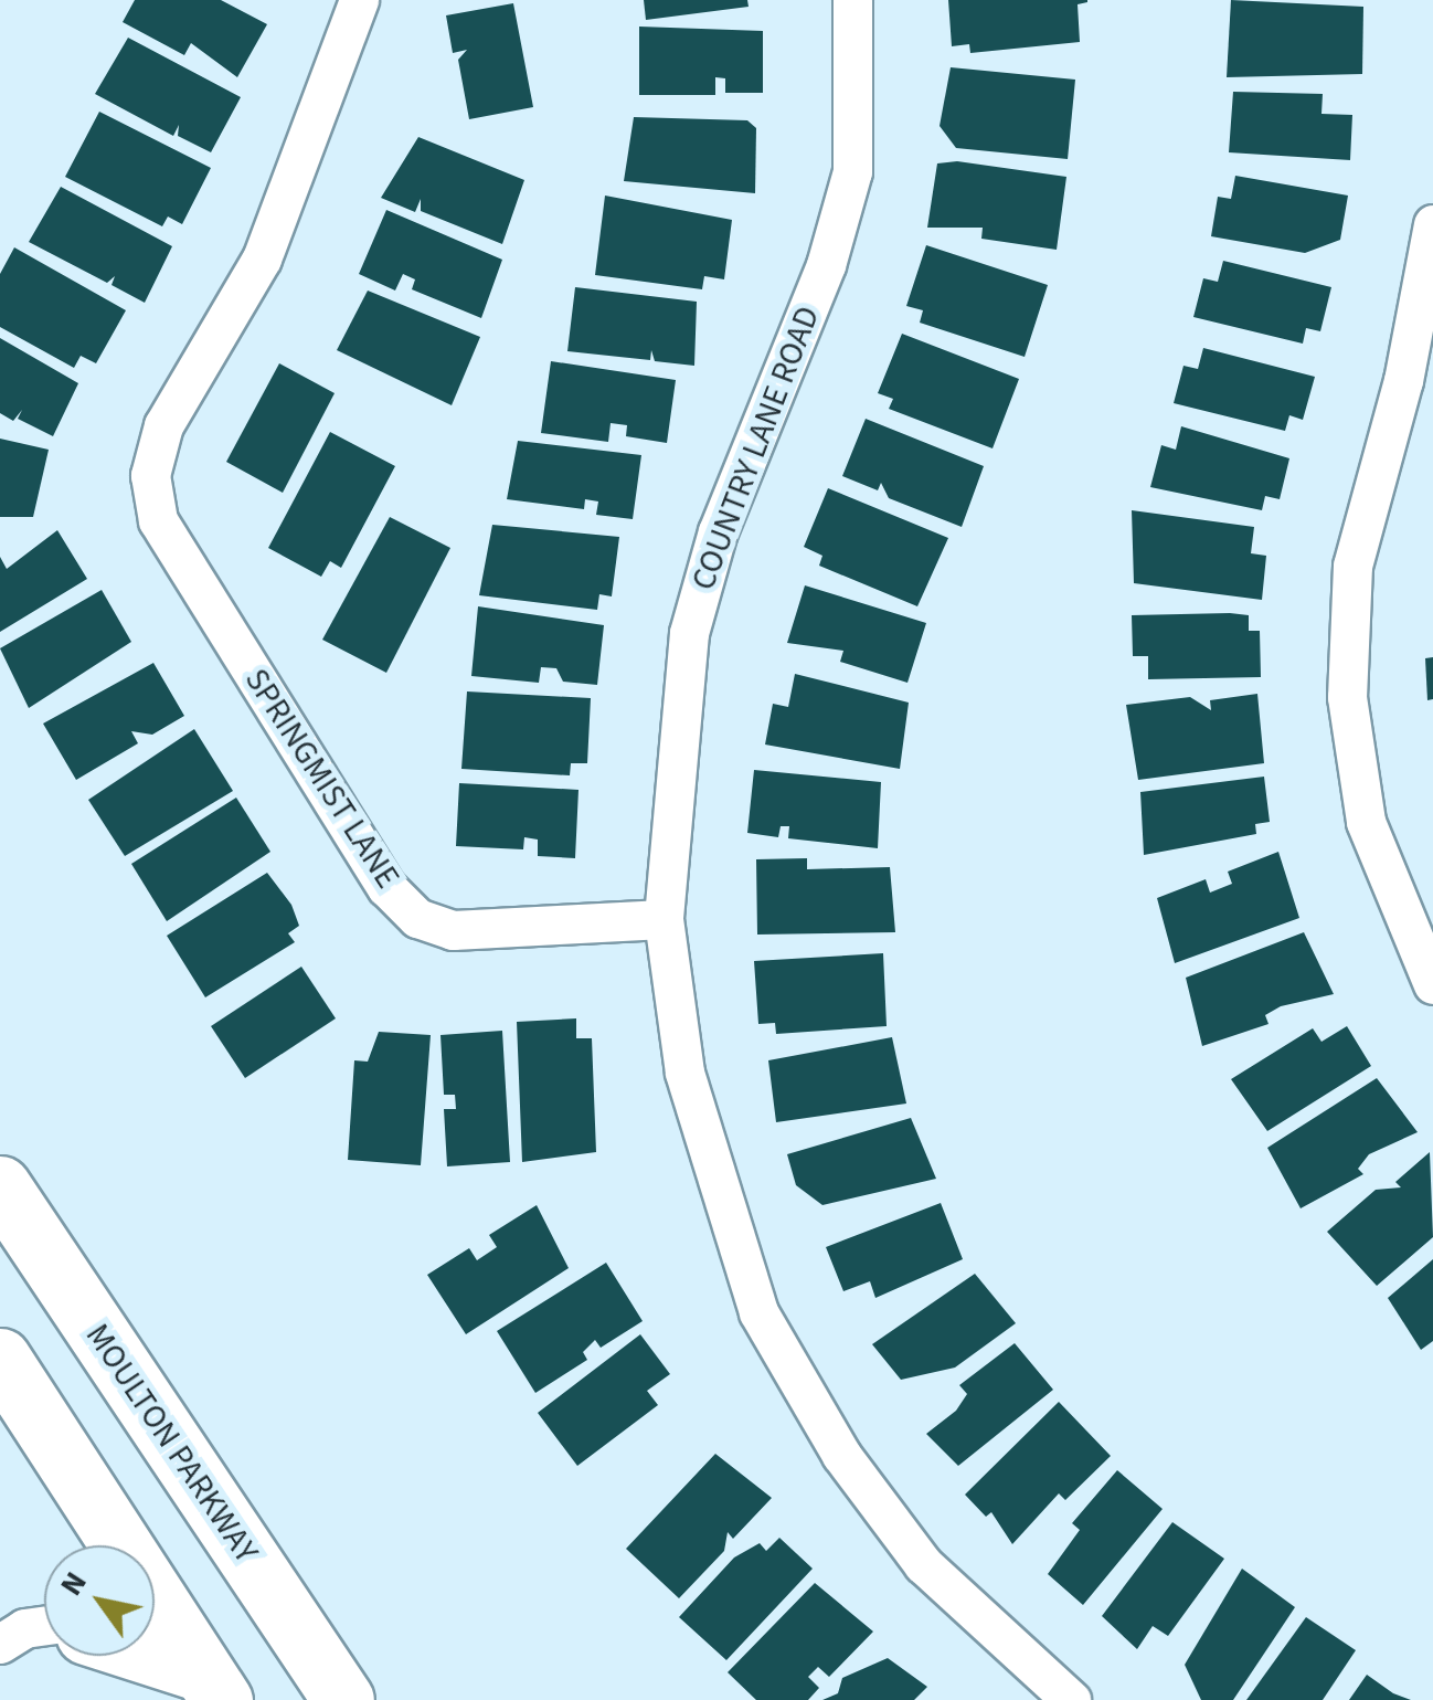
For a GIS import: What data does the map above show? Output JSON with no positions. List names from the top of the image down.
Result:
{
  "streets": {
    "main road": ["MOULTON PARKWAY"],
    "street": ["COUNTRY LANE ROAD", "SPRINGMIST LANE"]
  },
  "crossings": [
    ["COUNTRY LANE ROAD", "SPRINGMIST LANE"]
  ],
  "north": "top left"
}
